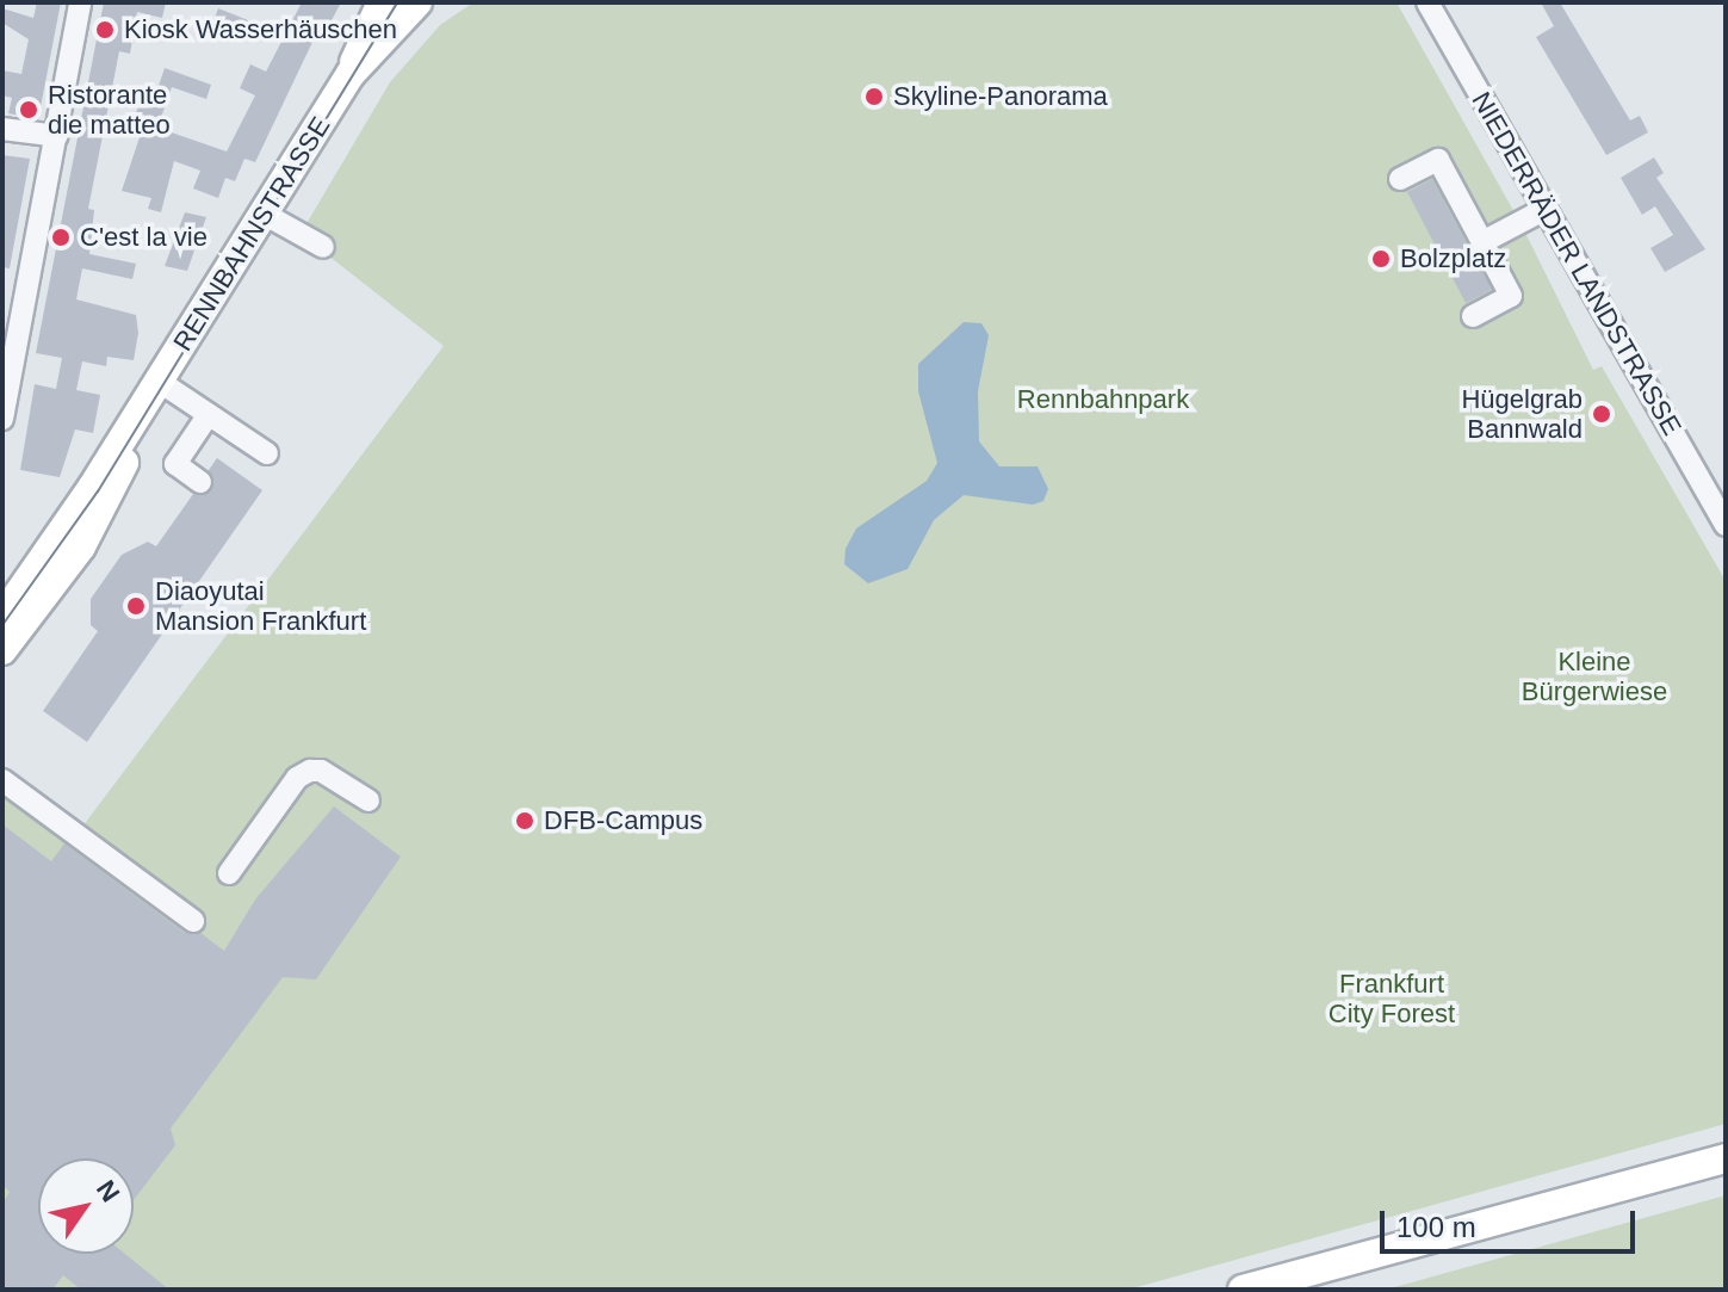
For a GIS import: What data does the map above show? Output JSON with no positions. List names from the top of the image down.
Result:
{
  "streets": {
    "main road": ["RENNBAHNSTRASSE"],
    "street": ["NIEDERRÄDER LANDSTRASSE"]
  },
  "parks": ["Rennbahnpark", "Kleine Bürgerwiese", "Frankfurt City Forest"],
  "places": [
    "Kiosk Wasserhäuschen",
    "Skyline-Panorama",
    "Ristorante die matteo",
    "C'est la vie",
    "Bolzplatz",
    "Hügelgrab Bannwald",
    "Diaoyutai Mansion Frankfurt",
    "DFB-Campus"
  ],
  "scale_bar": "100 m",
  "north": "top right"
}
